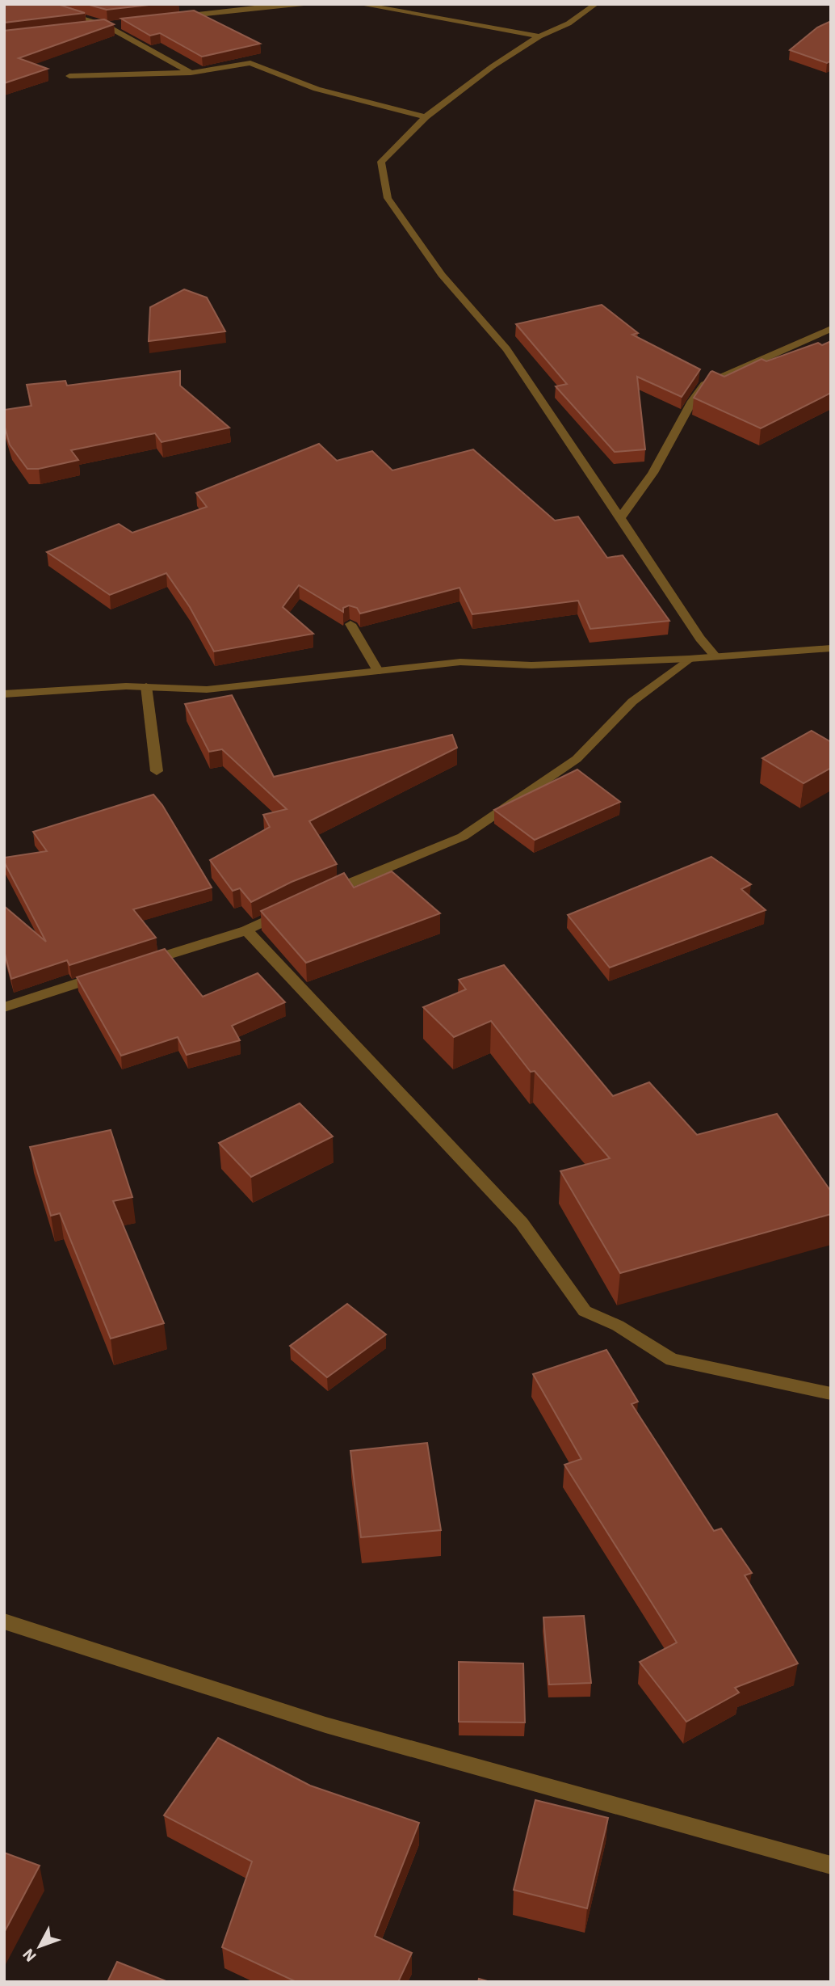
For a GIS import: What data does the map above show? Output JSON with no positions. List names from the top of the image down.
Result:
{
  "north": "bottom left"
}
